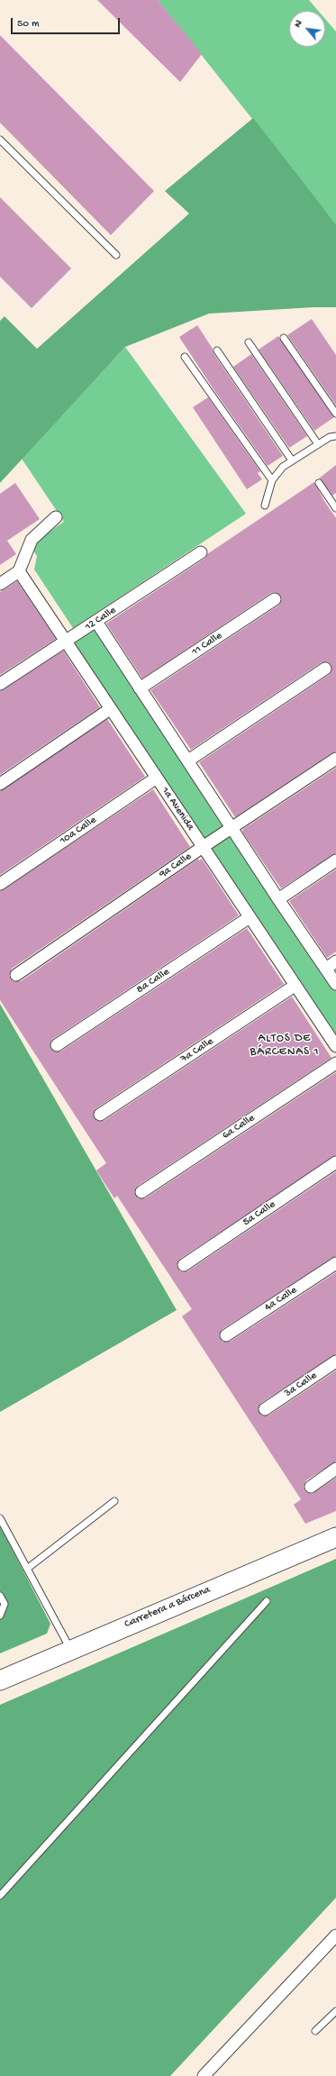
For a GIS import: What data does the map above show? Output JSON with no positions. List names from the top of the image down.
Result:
{
  "streets": {
    "main road": ["Carretera a Bárcena"],
    "street": [
      "12 Calle",
      "11 Calle",
      "1a Avenida",
      "10a Calle",
      "9a Calle",
      "8a Calle",
      "7a Calle",
      "6a Calle",
      "5a Calle",
      "4a Calle",
      "3a Calle"
    ]
  },
  "crossings": [
    ["12 Calle", "1a Avenida"],
    ["1a Avenida", "10a Calle"],
    ["1a Avenida", "9a Calle"],
    ["1a Avenida", "8a Calle"],
    ["1a Avenida", "7a Calle"]
  ],
  "districts": ["ALTOS DE BÁRCENAS 1"],
  "scale_bar": "50 m",
  "north": "top left"
}
